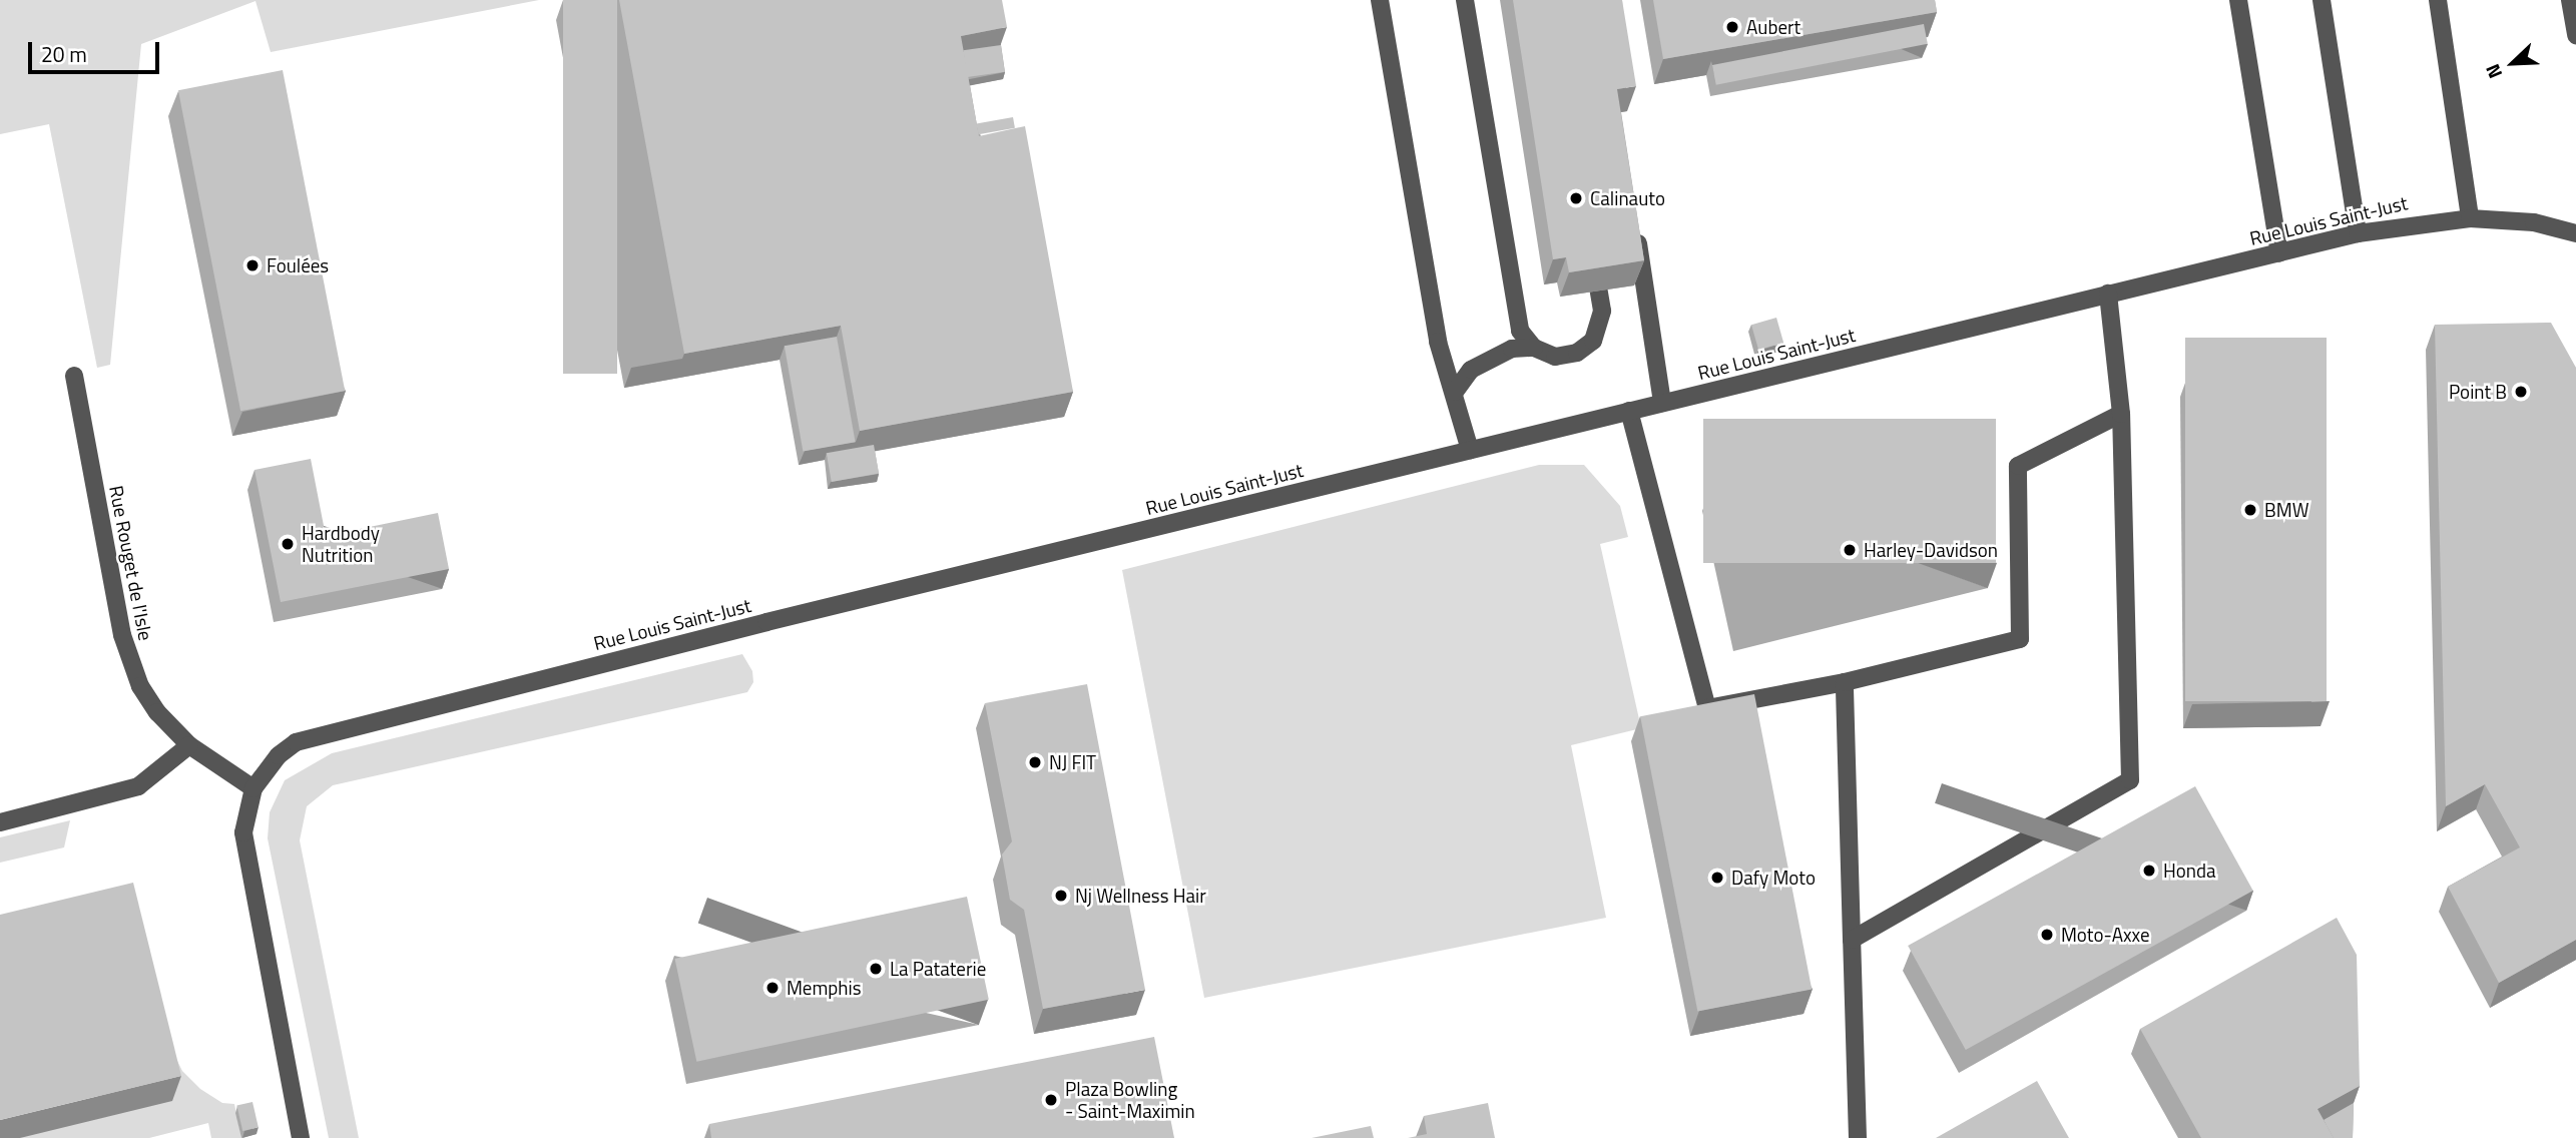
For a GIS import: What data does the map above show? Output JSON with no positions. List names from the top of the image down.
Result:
{
  "streets": {
    "street": ["Rue Louis Saint-Just", "Rue Rouget de l'Isle"]
  },
  "crossings": [
    ["Rue Louis Saint-Just", "Rue Rouget de l'Isle"]
  ],
  "places": [
    "Aubert",
    "Calinauto",
    "Foulées",
    "Point B",
    "BMW",
    "Hardbody Nutrition",
    "Harley-Davidson",
    "NJ FIT",
    "Honda",
    "Dafy Moto",
    "Nj Wellness Hair",
    "Moto-Axxe",
    "La Pataterie",
    "Memphis",
    "Plaza Bowling - Saint-Maximin"
  ],
  "scale_bar": "20 m",
  "north": "bottom left"
}
